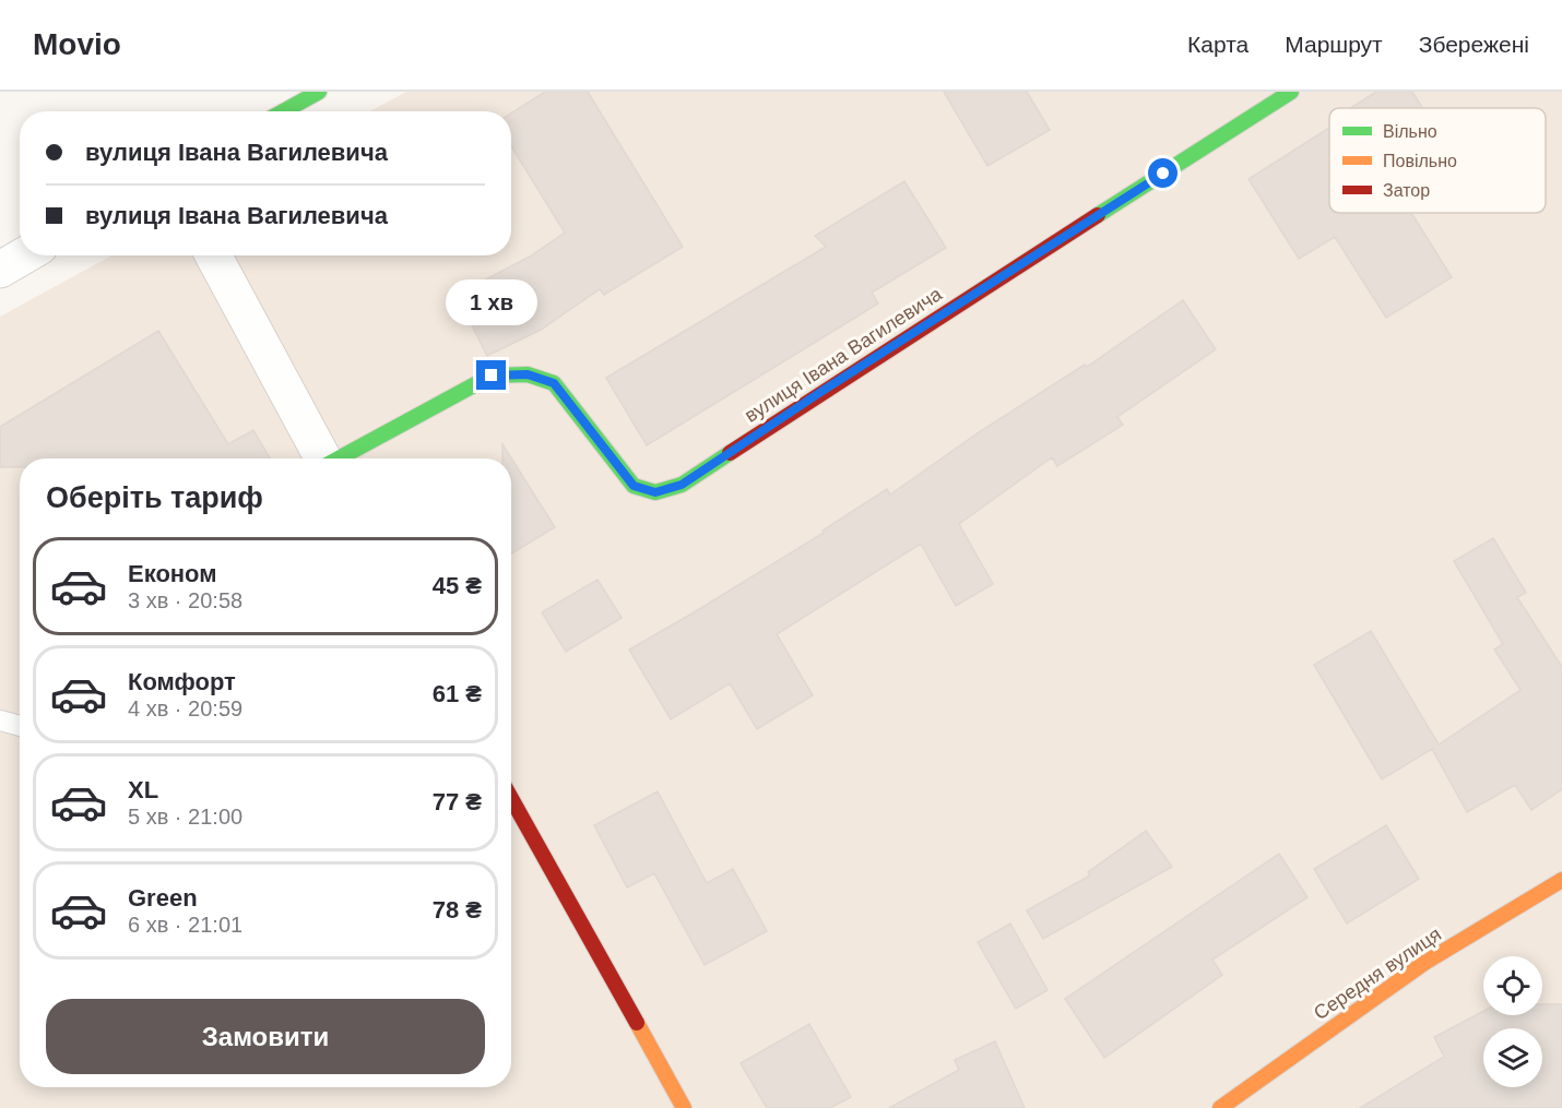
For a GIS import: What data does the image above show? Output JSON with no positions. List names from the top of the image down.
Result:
{
  "streets": {
    "street": ["вулиця Івана Вагилевича", "Середня вулиця"]
  },
  "legend": ["Вільно", "Повільно", "Затор"],
  "page": {
    "header": "Movio",
    "nav": ["Карта", "Маршрут", "Збережені"],
    "banner": ["вулиця Івана Вагилевича", "вулиця Івана Вагилевича"],
    "bubble": "1 хв",
    "heading": "Оберіть тариф",
    "list": [
      {
        "name": "Економ",
        "note": "3 хв · 20:58",
        "value": "45 ₴"
      },
      {
        "name": "Комфорт",
        "note": "4 хв · 20:59",
        "value": "61 ₴"
      },
      {
        "name": "XL",
        "note": "5 хв · 21:00",
        "value": "77 ₴"
      },
      {
        "name": "Green",
        "note": "6 хв · 21:01",
        "value": "78 ₴"
      }
    ],
    "buttons": "Замовити"
  }
}
